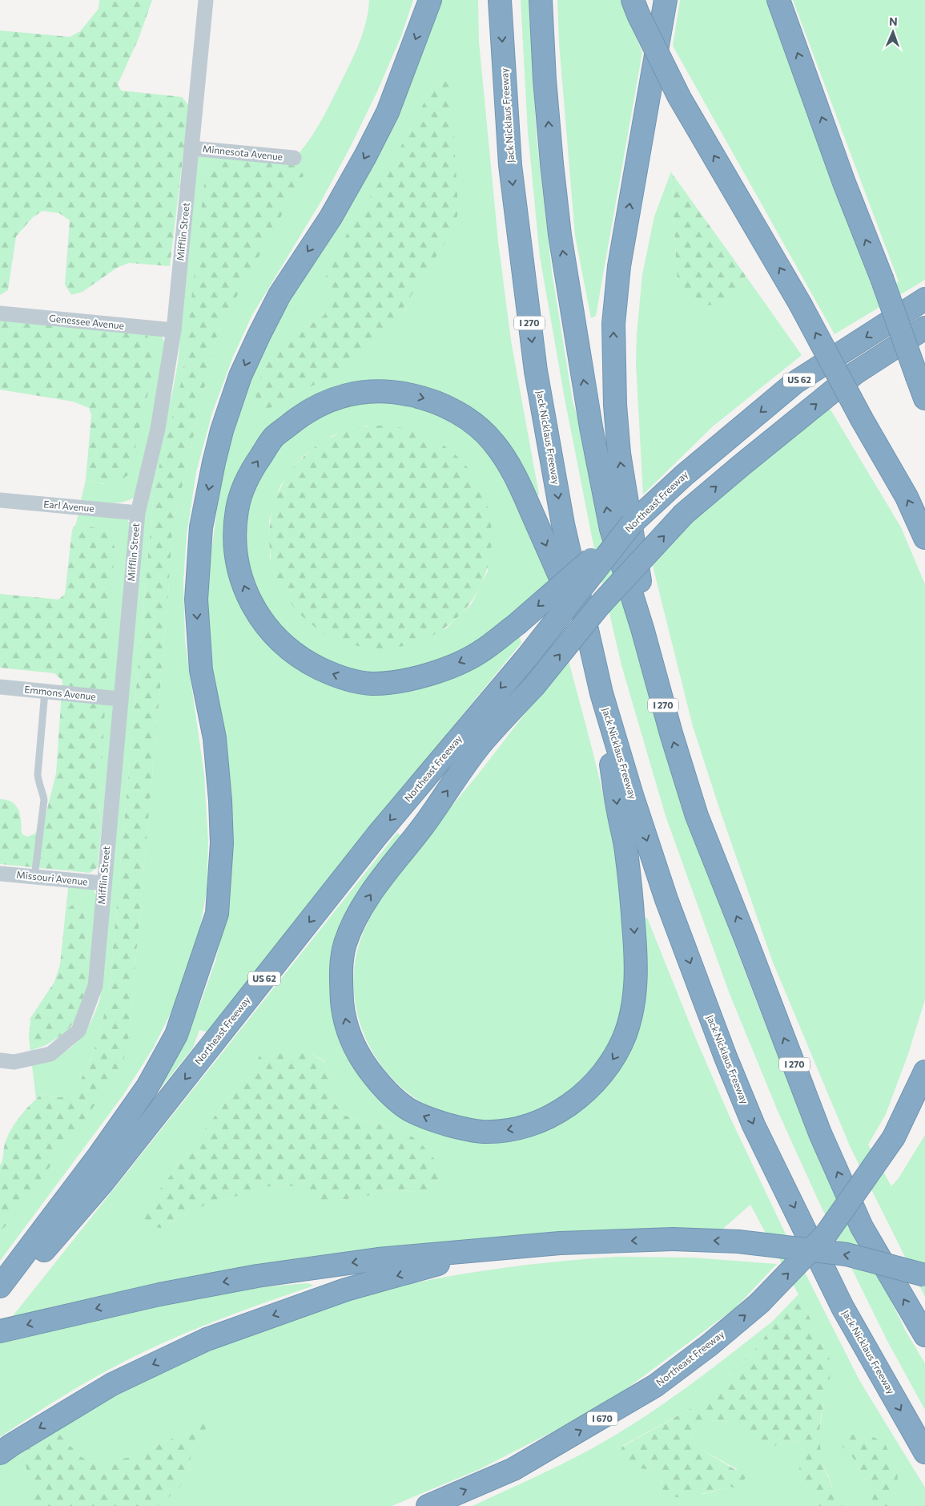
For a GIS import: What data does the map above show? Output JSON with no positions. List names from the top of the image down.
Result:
{
  "streets": {
    "highway": [
      "Jack Nicklaus Freeway",
      "I 270",
      "US 62",
      "Northeast Freeway",
      "I 670"
    ],
    "street": [
      "Minnesota Avenue",
      "Mifflin Street",
      "Genessee Avenue",
      "Earl Avenue",
      "Emmons Avenue",
      "Missouri Avenue"
    ]
  },
  "crossings": [
    ["Minnesota Avenue", "Mifflin Street"],
    ["Mifflin Street", "Genessee Avenue"],
    ["Mifflin Street", "Earl Avenue"],
    ["Mifflin Street", "Emmons Avenue"],
    ["Mifflin Street", "Missouri Avenue"]
  ],
  "north": "top"
}
